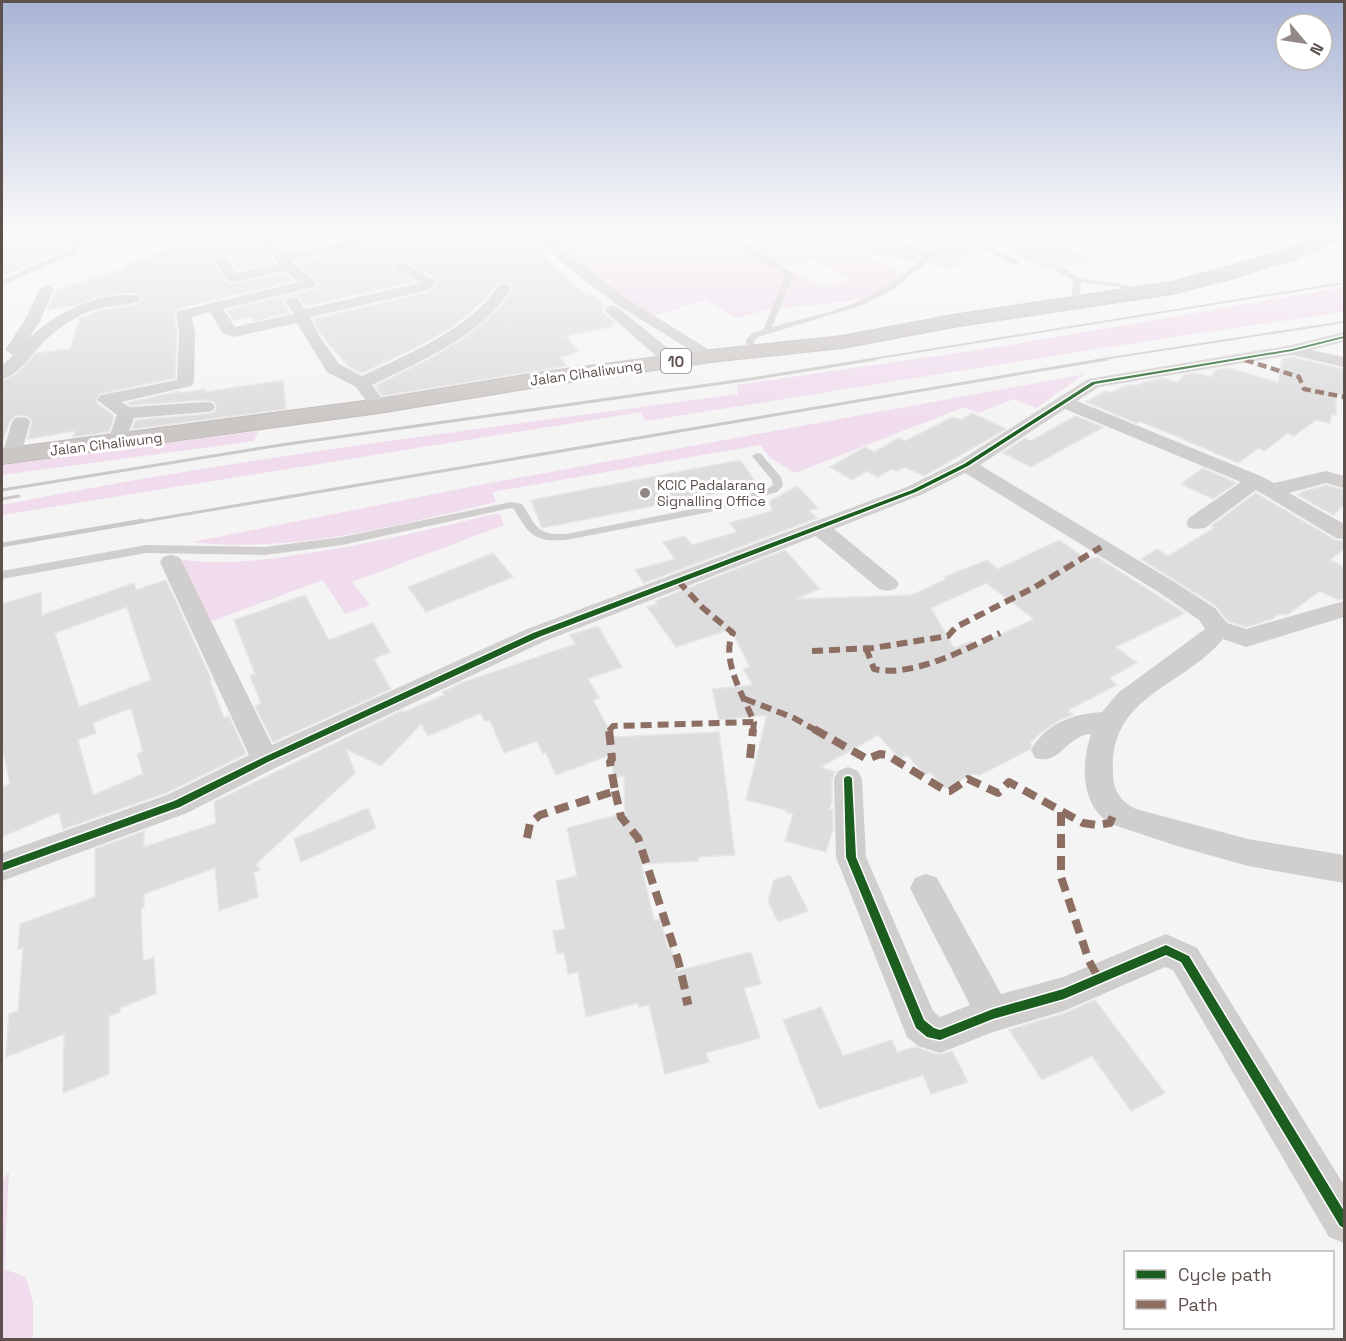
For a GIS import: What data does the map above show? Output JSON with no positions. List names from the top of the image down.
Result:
{
  "streets": {
    "highway": ["10", "Jalan Cihaliwung"]
  },
  "places": ["KCIC Padalarang Signalling Office"],
  "legend": ["Cycle path", "Path"],
  "north": "bottom right"
}
